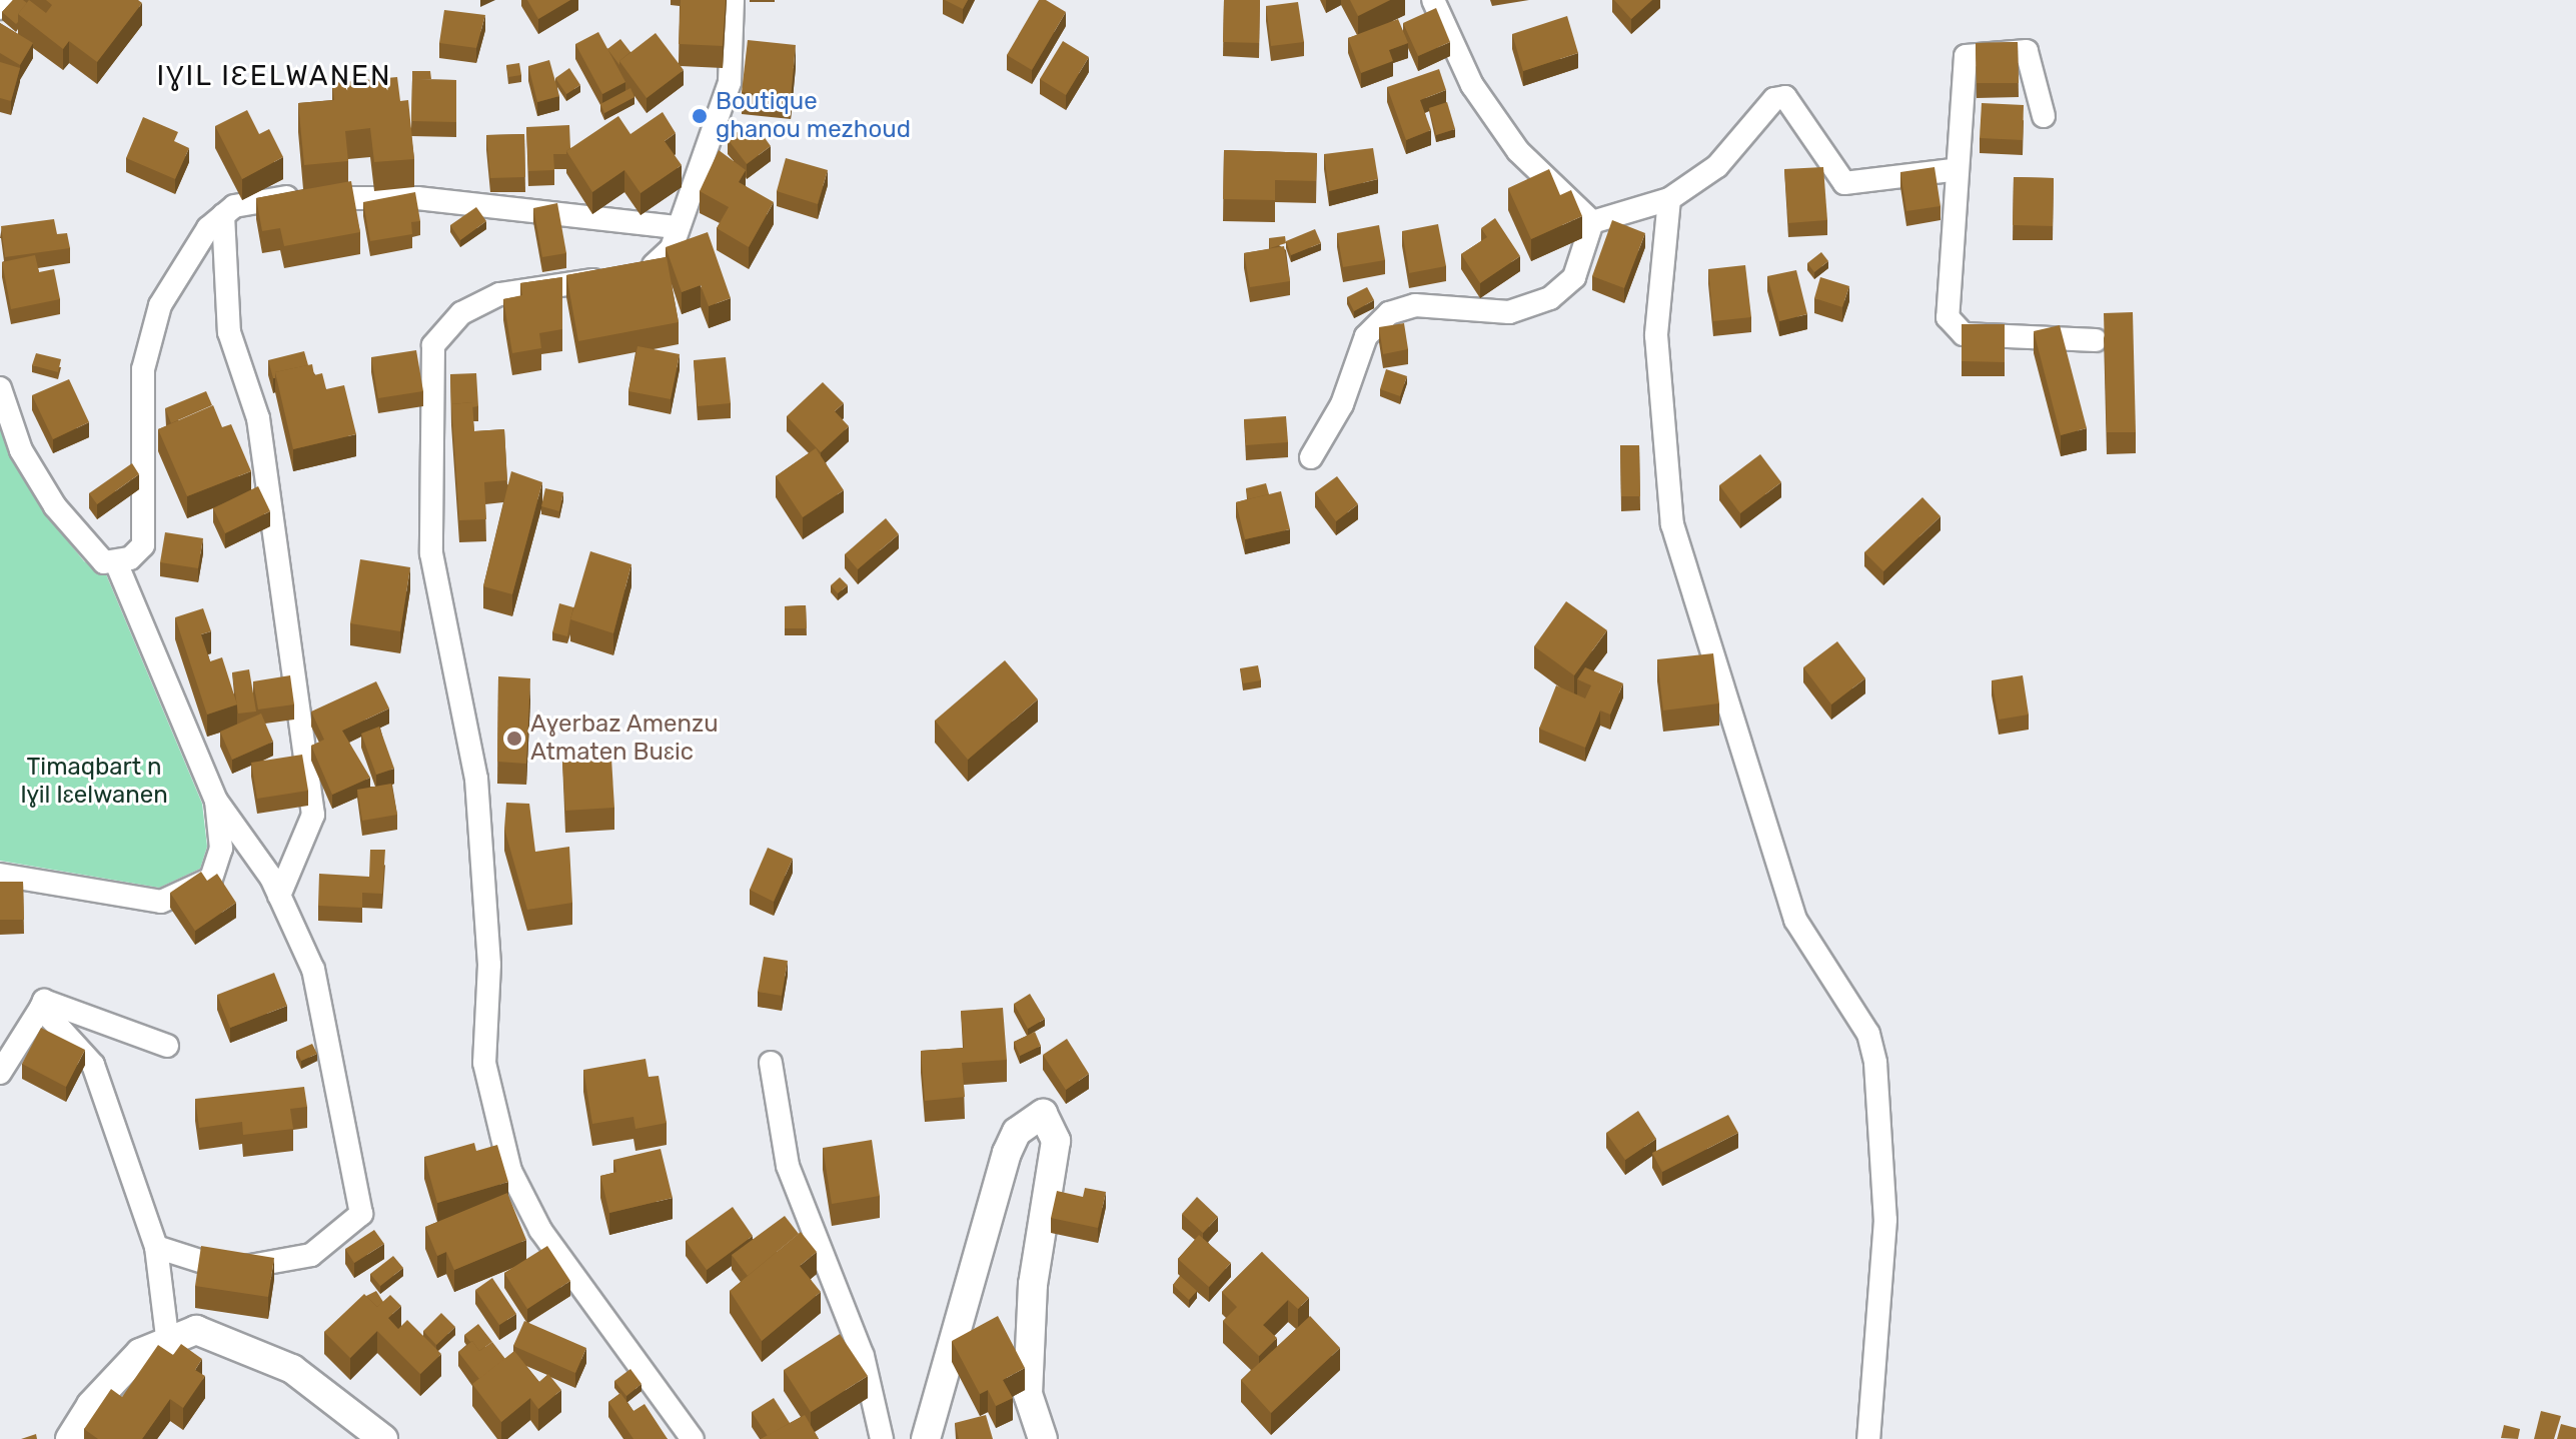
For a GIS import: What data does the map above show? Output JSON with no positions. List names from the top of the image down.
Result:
{
  "districts": ["IƔIL IƐELWANEN"],
  "parks": ["Timaqbart n Iɣil Iɛelwanen"],
  "places": ["Boutique ghanou mezhoud", "Aɣerbaz Amenzu Atmaten Buɛic"]
}
